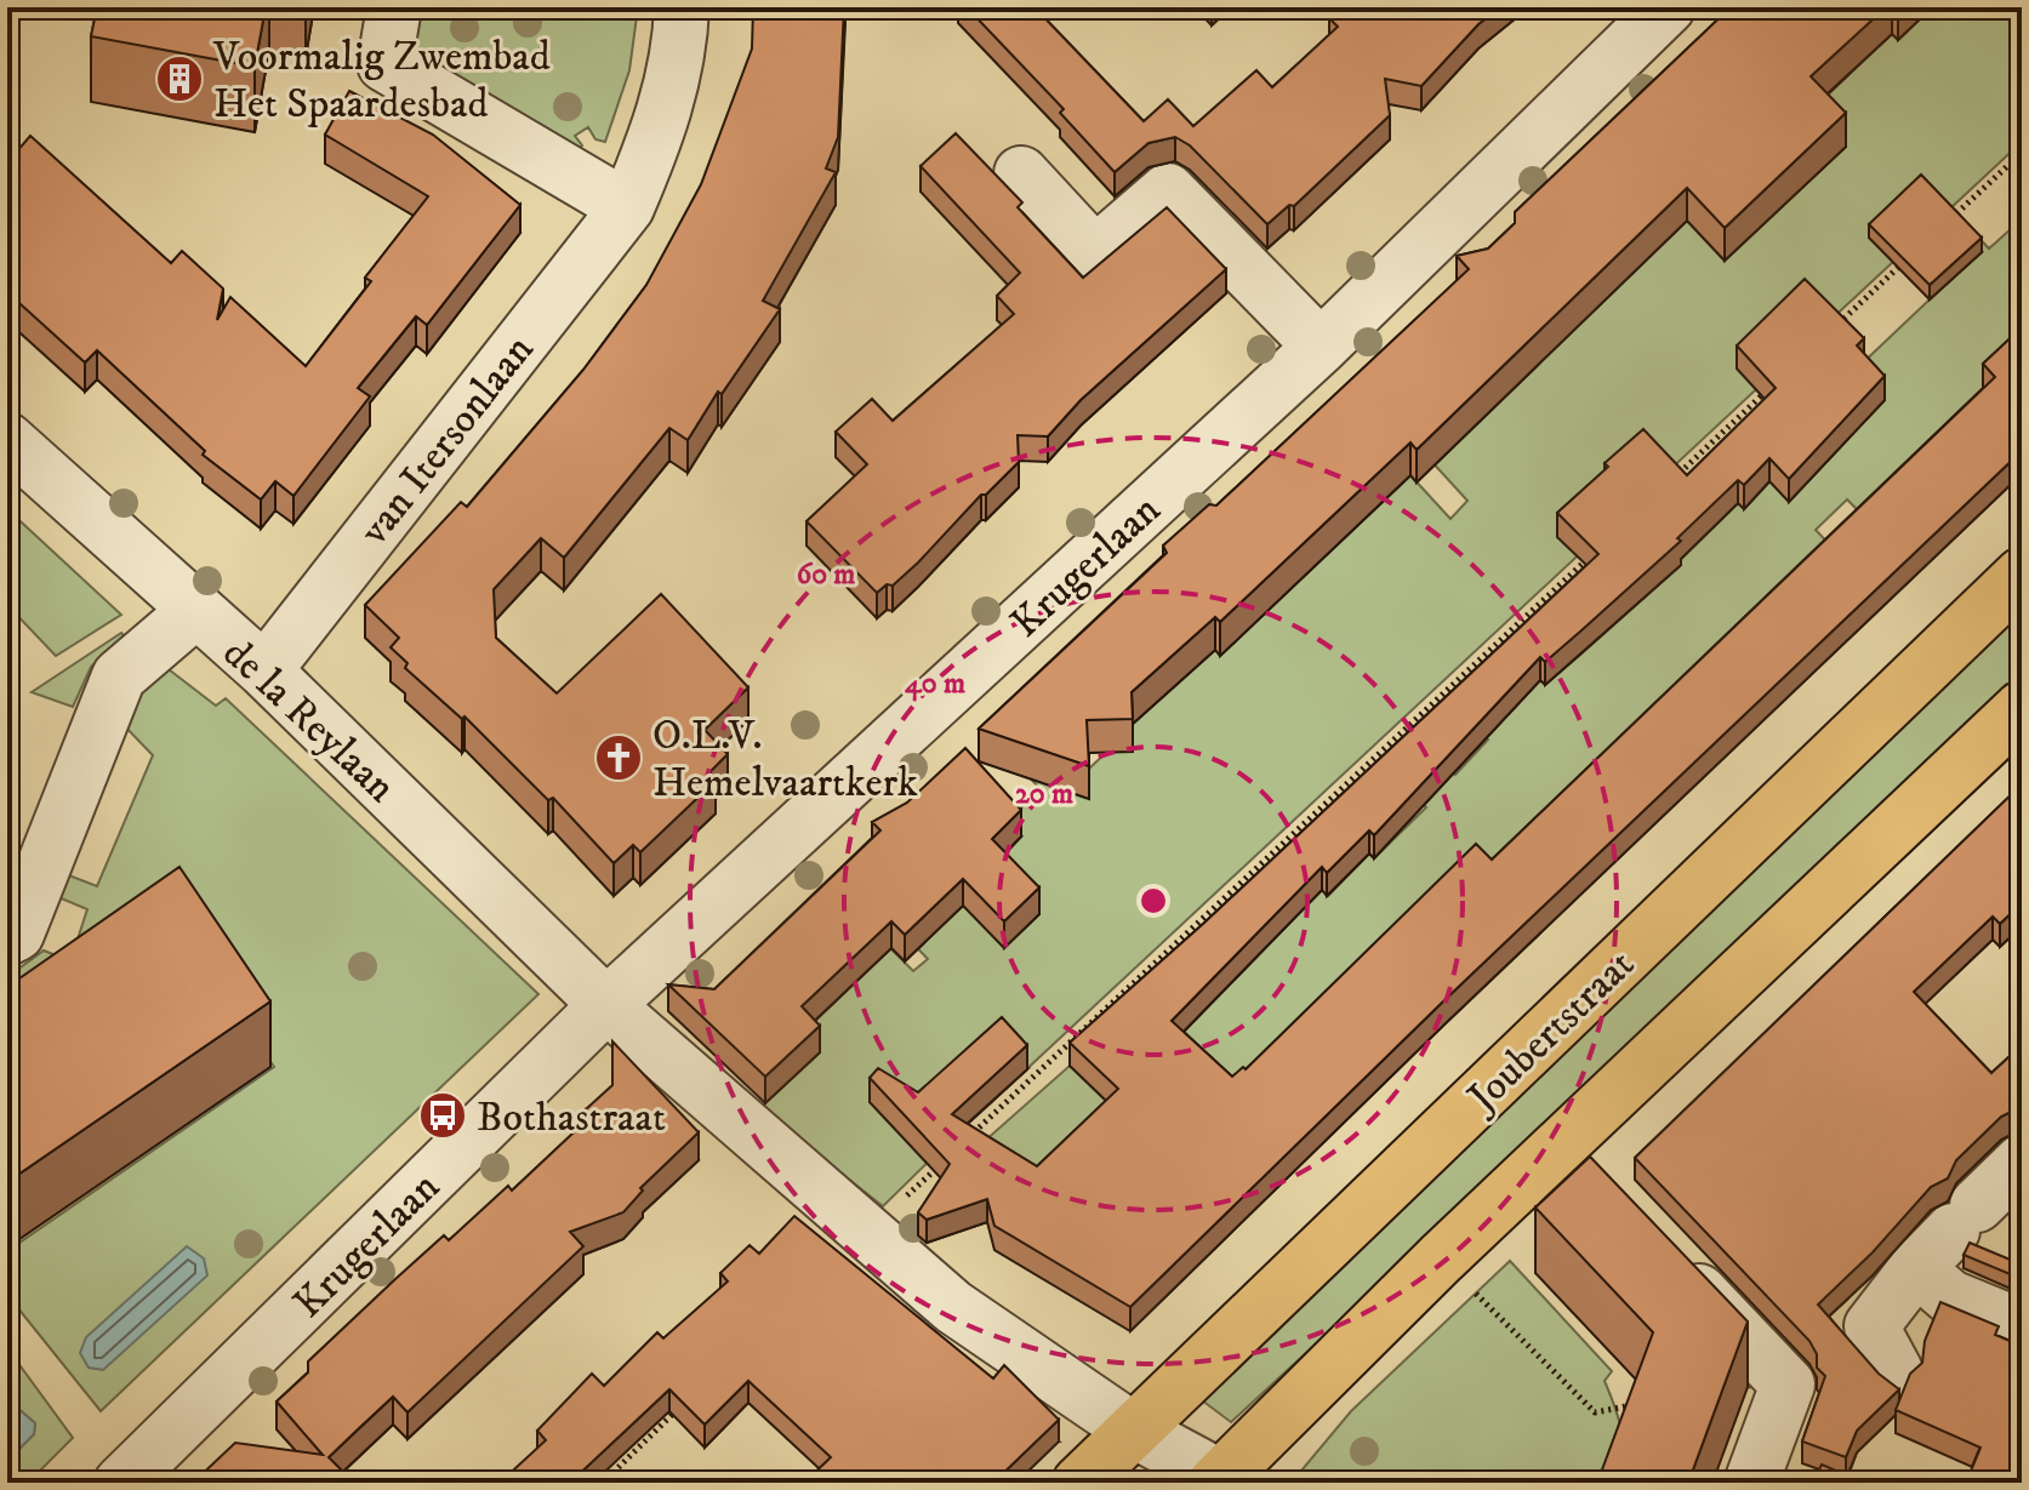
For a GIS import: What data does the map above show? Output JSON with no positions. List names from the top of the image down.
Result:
{
  "streets": {
    "main road": ["Joubertstraat"],
    "street": ["van Itersonlaan", "Krugerlaan", "de la Reylaan"]
  },
  "crossings": [
    ["van Itersonlaan", "de la Reylaan"],
    ["Krugerlaan", "de la Reylaan"]
  ],
  "places": {
    "building": ["Voormalig Zwembad Het Spaardesbad"],
    "church": ["O.L.V. Hemelvaartkerk"],
    "bus stop": ["Bothastraat"]
  },
  "rings": ["60 m", "40 m", "20 m"]
}
